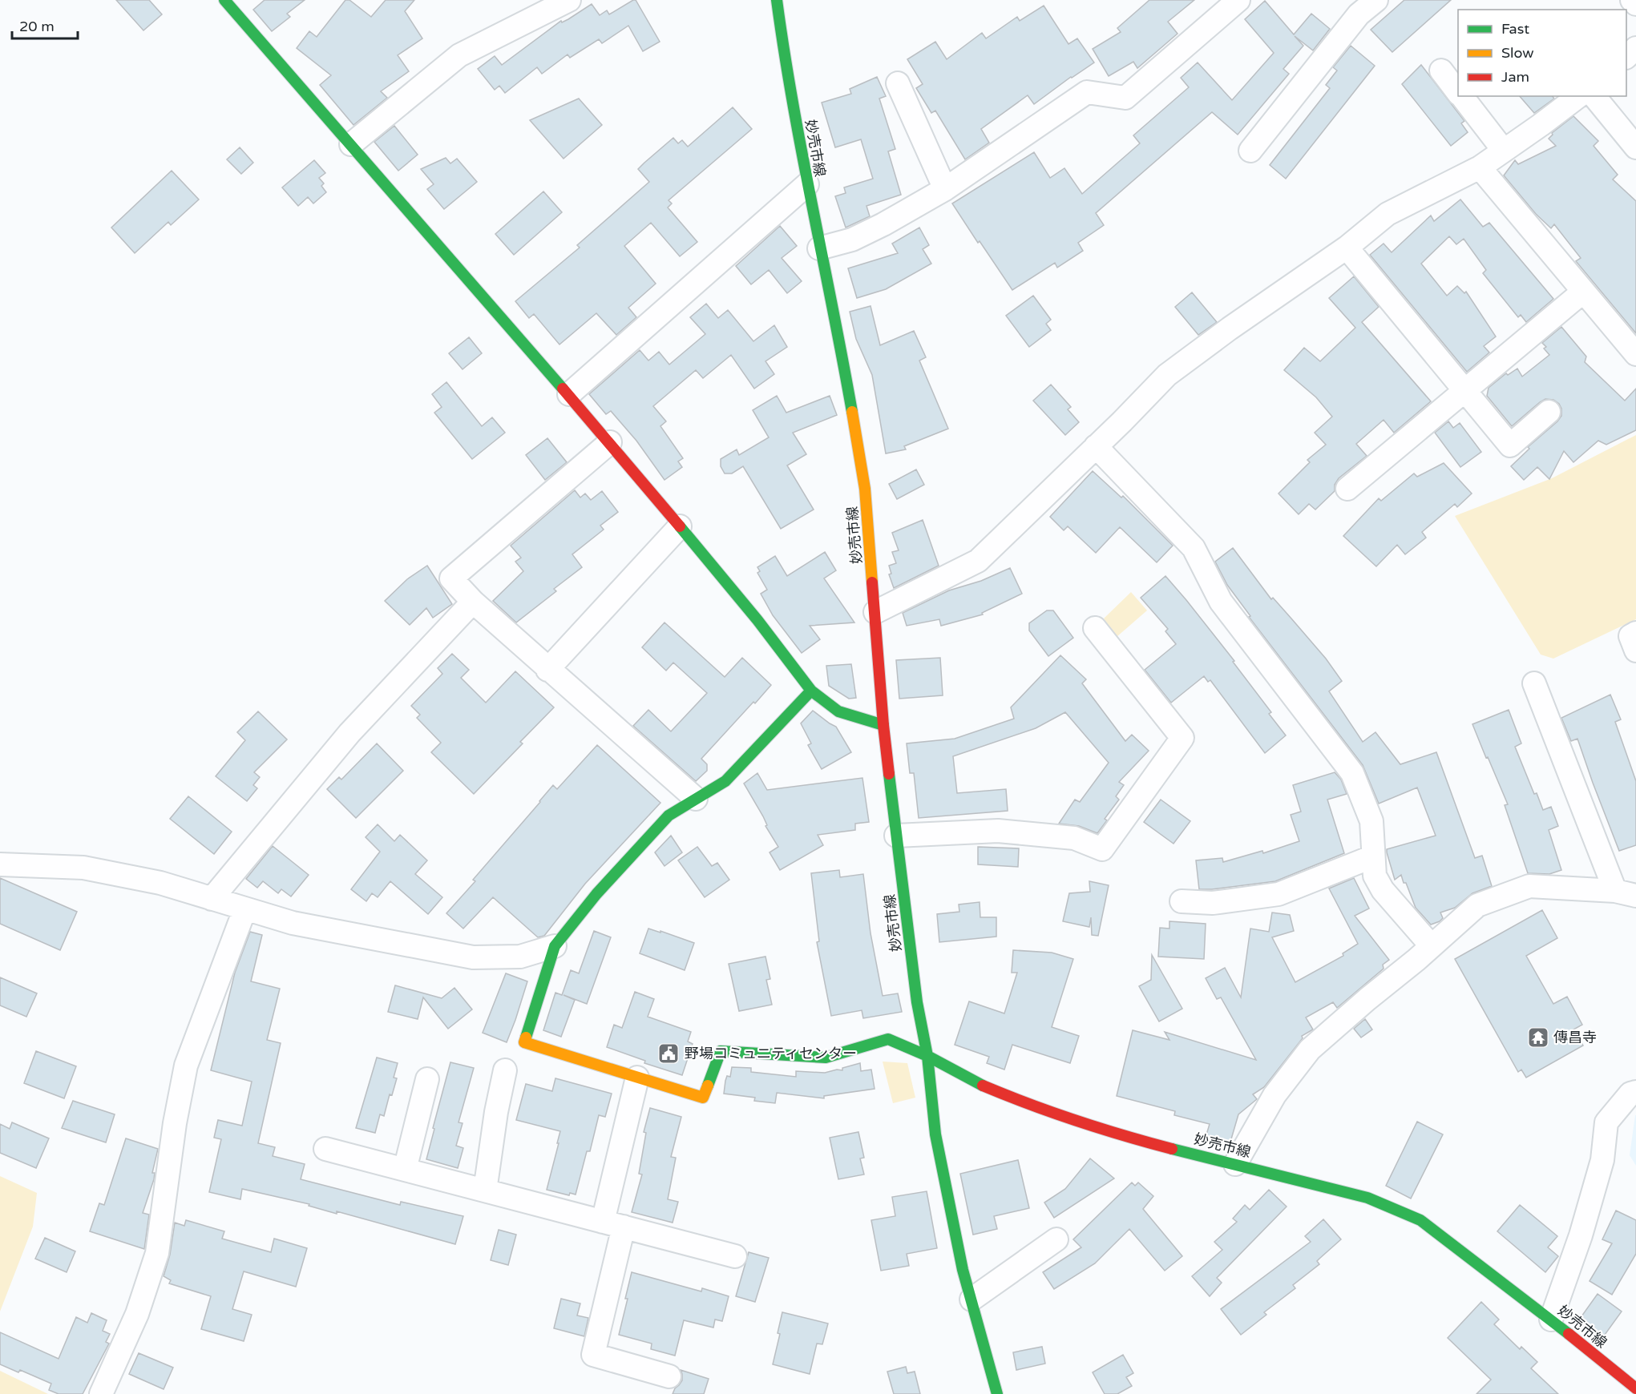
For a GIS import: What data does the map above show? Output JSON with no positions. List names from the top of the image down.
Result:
{
  "streets": {
    "street": ["妙売市線"]
  },
  "places": {
    "temple": ["傳昌寺"],
    "public building": ["野場コミュニティセンター"]
  },
  "legend": ["Fast", "Slow", "Jam"],
  "scale_bar": "20 m"
}
